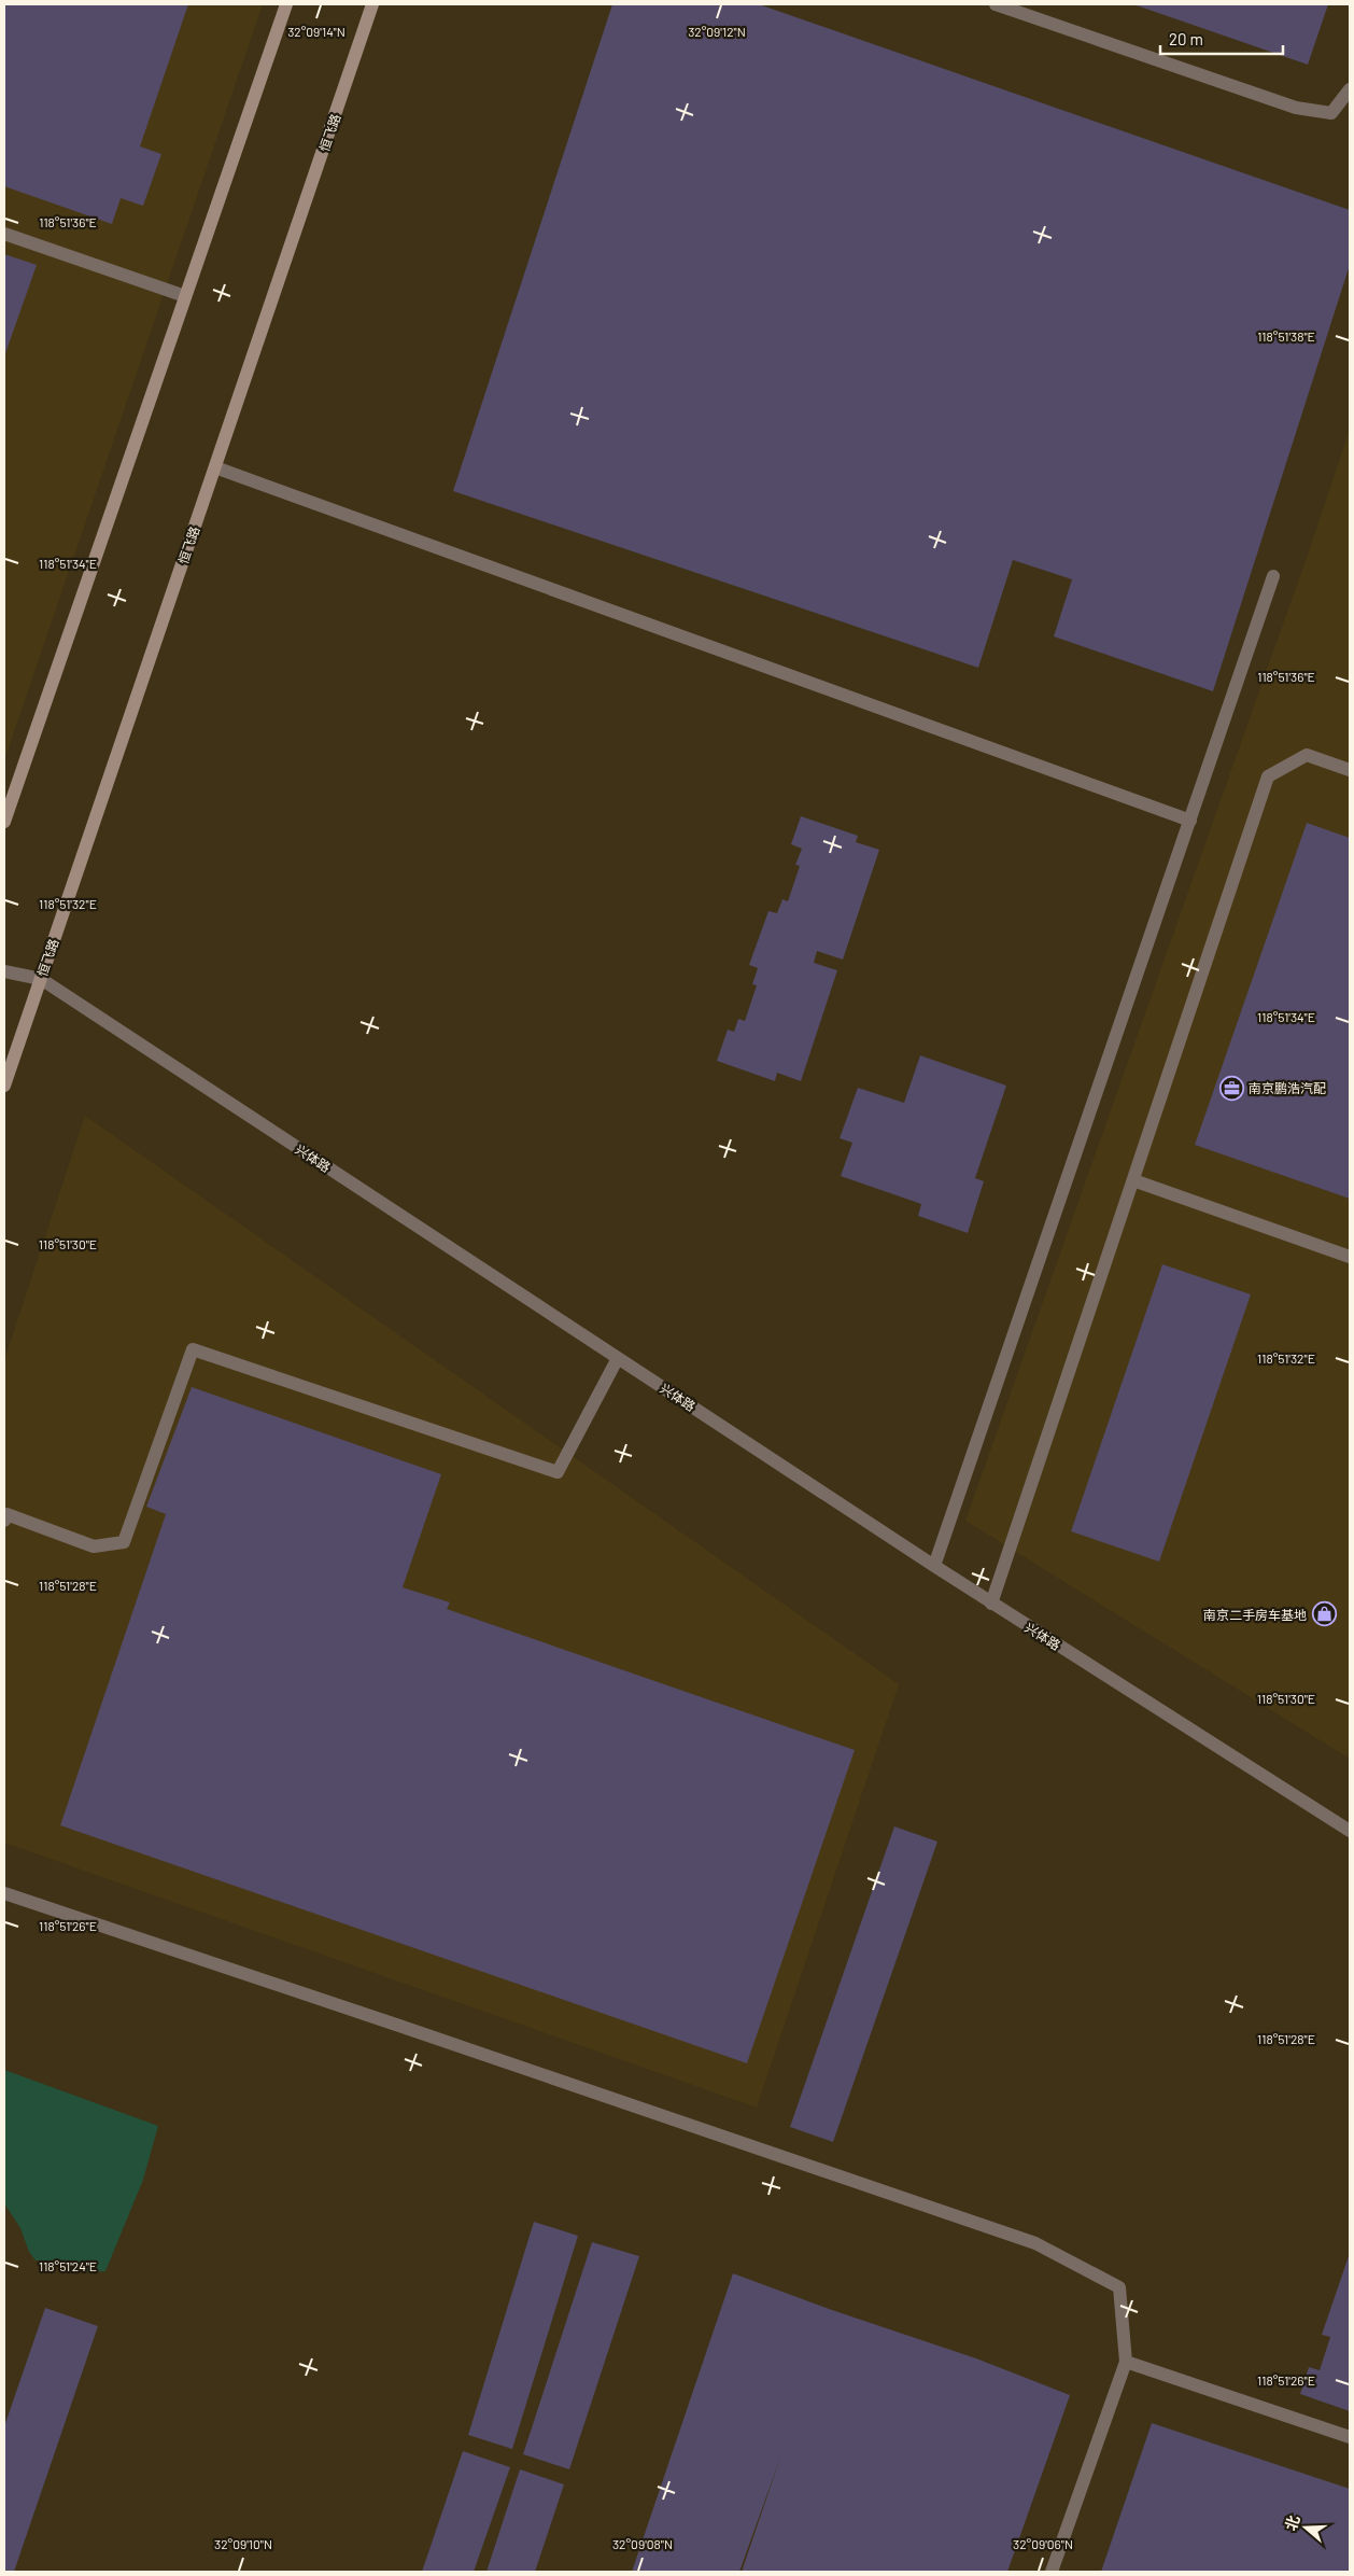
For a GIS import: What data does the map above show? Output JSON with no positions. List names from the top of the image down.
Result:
{
  "streets": {
    "main road": ["恒飞路"],
    "lane": ["兴体路"]
  },
  "crossings": [
    ["恒飞路", "兴体路"]
  ],
  "places": {
    "office": ["南京鹏浩汽配"],
    "shop": ["南京二手房车基地"]
  },
  "scale_bar": "20 m",
  "north": "left",
  "coordinates": [
    "32°09'14\"N",
    "32°09'12\"N",
    "118°51'36\"E",
    "118°51'38\"E",
    "118°51'34\"E",
    "118°51'32\"E",
    "118°51'30\"E",
    "118°51'28\"E",
    "118°51'26\"E",
    "118°51'24\"E",
    "32°09'10\"N",
    "32°09'08\"N",
    "32°09'06\"N"
  ]
}
